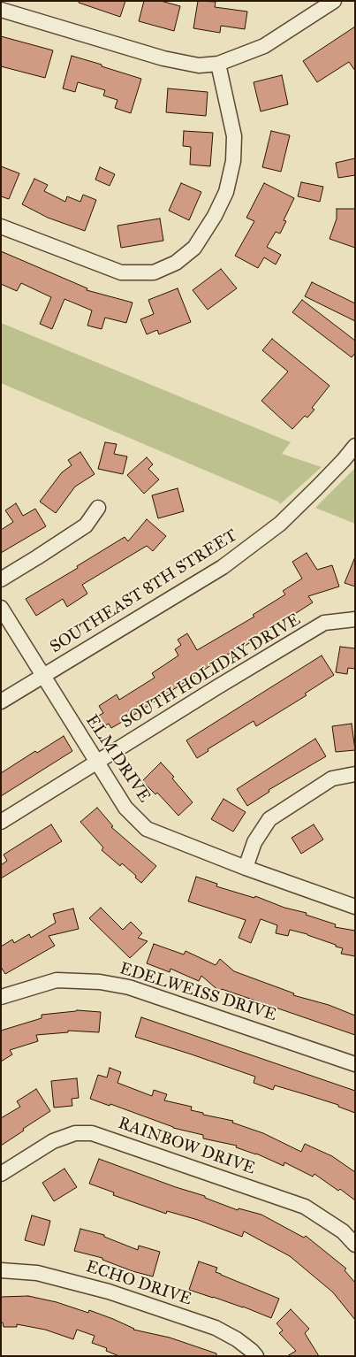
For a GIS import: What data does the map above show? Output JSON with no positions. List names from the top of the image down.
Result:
{
  "streets": {
    "street": [
      "SOUTHEAST 8TH STREET",
      "SOUTH HOLIDAY DRIVE",
      "ELM DRIVE",
      "EDELWEISS DRIVE",
      "RAINBOW DRIVE",
      "ECHO DRIVE"
    ]
  },
  "crossings": [
    ["SOUTHEAST 8TH STREET", "ELM DRIVE"],
    ["SOUTH HOLIDAY DRIVE", "ELM DRIVE"]
  ]
}
